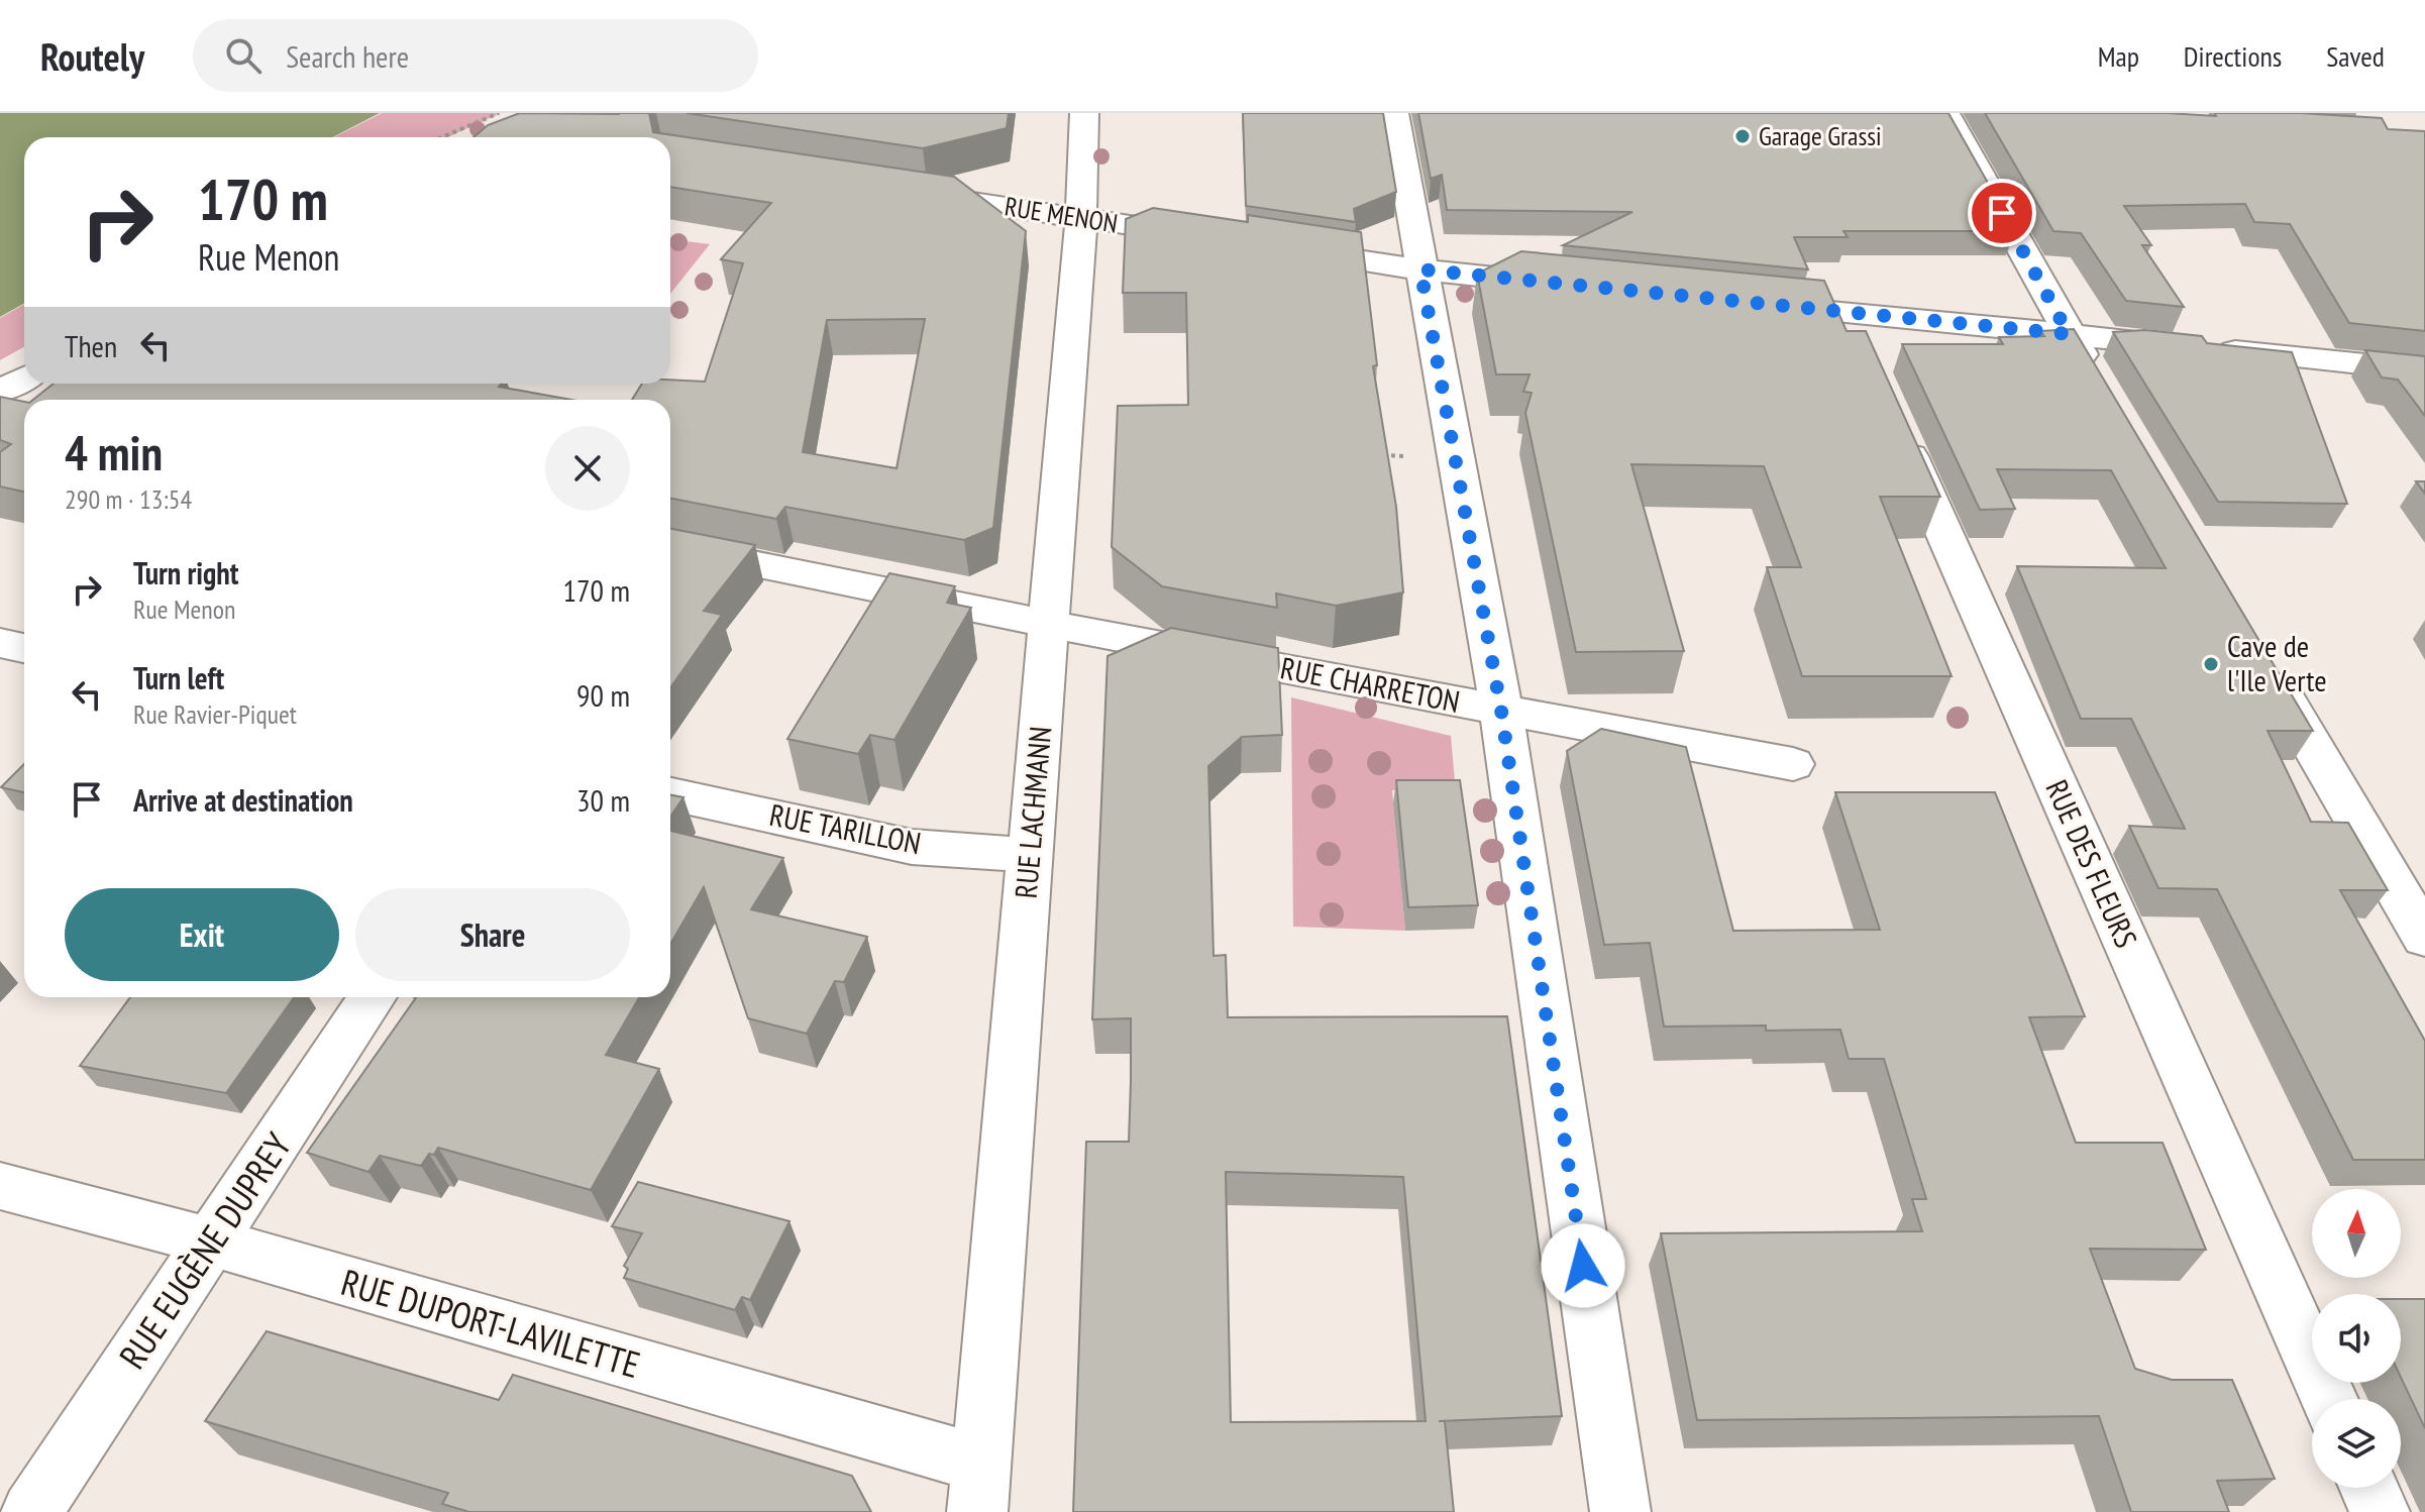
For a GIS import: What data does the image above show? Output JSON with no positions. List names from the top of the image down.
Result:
{
  "streets": {
    "street": [
      "RUE MENON",
      "RUE CHARRETON",
      "RUE LACHMANN",
      "RUE TARILLON",
      "RUE DES FLEURS",
      "RUE EUGÈNE DUPREY",
      "RUE DUPORT-LAVILETTE"
    ]
  },
  "crossings": [
    ["RUE MENON", "RUE LACHMANN"],
    ["RUE CHARRETON", "RUE LACHMANN"],
    ["RUE LACHMANN", "RUE TARILLON"],
    ["RUE LACHMANN", "RUE DUPORT-LAVILETTE"],
    ["RUE EUGÈNE DUPREY", "RUE DUPORT-LAVILETTE"]
  ],
  "places": ["Garage Grassi", "Cave de l'Ile Verte"],
  "north": "top",
  "page": {
    "header": "Routely",
    "search": "Search here",
    "nav": ["Map", "Directions", "Saved"],
    "turn": ["170 m", "Rue Menon"],
    "then": "Then",
    "heading": ["4 min", "290 m · 13:54"],
    "list": [
      {
        "name": "Turn right",
        "note": "Rue Menon",
        "value": "170 m"
      },
      {
        "name": "Turn left",
        "note": "Rue Ravier-Piquet",
        "value": "90 m"
      },
      {
        "name": "Arrive at destination",
        "value": "30 m"
      }
    ],
    "buttons": ["Exit", "Share"]
  }
}
